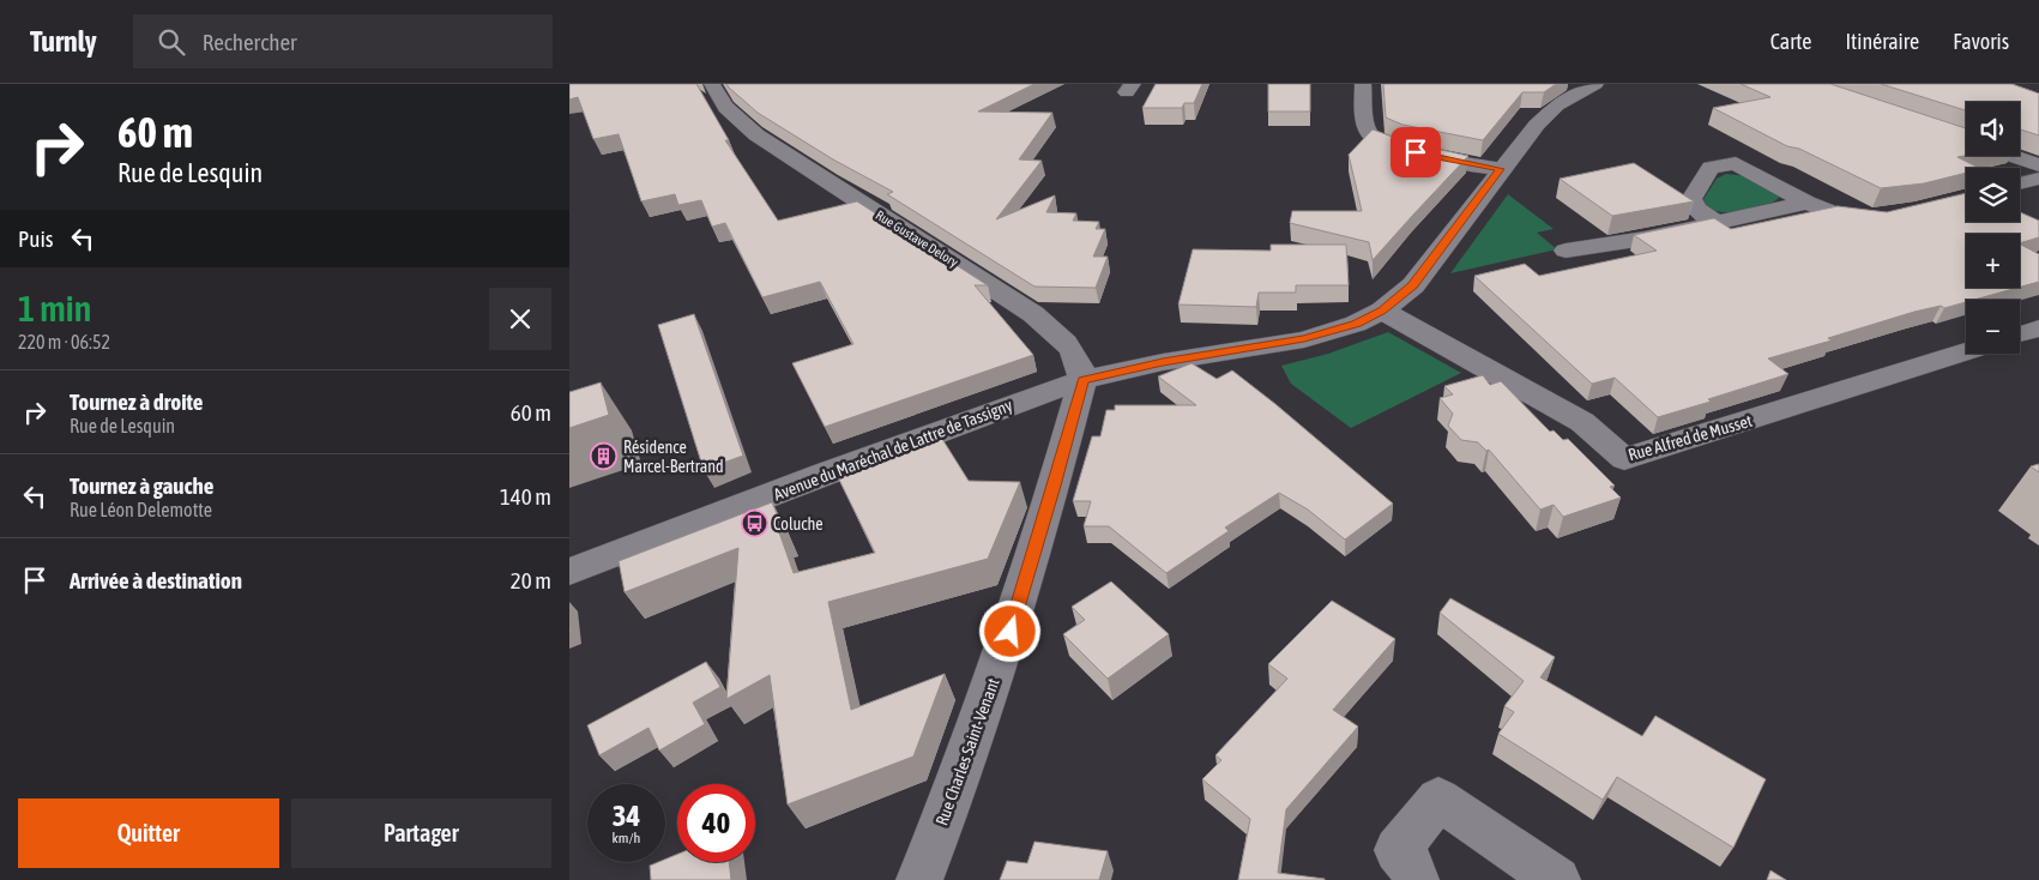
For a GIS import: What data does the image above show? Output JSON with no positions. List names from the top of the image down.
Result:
{
  "streets": {
    "street": [
      "Rue Gustave Delory",
      "Rue Alfred de Musset",
      "Avenue du Maréchal de Lattre de Tassigny",
      "Rue Charles Saint-Venant"
    ]
  },
  "crossings": [
    ["Rue Gustave Delory", "Avenue du Maréchal de Lattre de Tassigny"],
    ["Rue Gustave Delory", "Rue Charles Saint-Venant"],
    ["Rue Alfred de Musset", "Avenue du Maréchal de Lattre de Tassigny"],
    ["Avenue du Maréchal de Lattre de Tassigny", "Rue Charles Saint-Venant"]
  ],
  "places": {
    "building": ["Résidence Marcel-Bertrand"],
    "bus stop": ["Coluche"]
  },
  "page": {
    "header": "Turnly",
    "search": "Rechercher",
    "nav": ["Carte", "Itinéraire", "Favoris"],
    "turn": ["60 m", "Rue de Lesquin"],
    "map_buttons": ["+", "−"],
    "then": "Puis",
    "heading": ["1 min", "220 m · 06:52"],
    "list": [
      {
        "name": "Tournez à droite",
        "note": "Rue de Lesquin",
        "value": "60 m"
      },
      {
        "name": "Tournez à gauche",
        "note": "Rue Léon Delemotte",
        "value": "140 m"
      },
      {
        "name": "Arrivée à destination",
        "value": "20 m"
      }
    ],
    "speed": "34 km/h",
    "limit": "40",
    "buttons": ["Quitter", "Partager"]
  }
}
